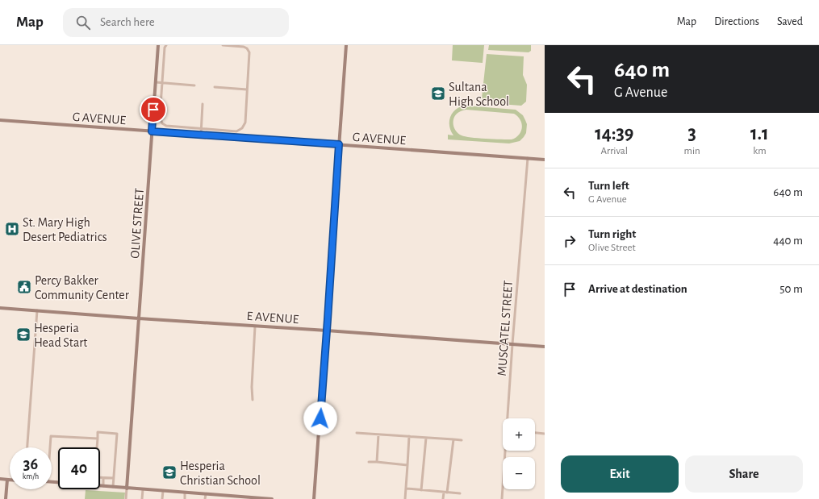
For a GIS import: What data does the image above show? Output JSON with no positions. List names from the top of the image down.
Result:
{
  "streets": {
    "street": [
      "G AVENUE",
      "OLIVE STREET",
      "E AVENUE",
      "MUSCATEL STREET"
    ]
  },
  "crossings": [
    ["G AVENUE", "OLIVE STREET"],
    ["G AVENUE", "MUSCATEL STREET"],
    ["OLIVE STREET", "E AVENUE"],
    ["E AVENUE", "MUSCATEL STREET"]
  ],
  "places": {
    "school or university": ["Sultana High School", "Hesperia Head Start", "Hesperia Christian School"],
    "hospital": ["St. Mary High Desert Pediatrics"],
    "public building": ["Percy Bakker Community Center"]
  },
  "page": {
    "header": "Map",
    "search": "Search here",
    "nav": ["Map", "Directions", "Saved"],
    "turn": ["640 m", "G Avenue"],
    "eta": [
      "14:39",
      "Arrival",
      "3",
      "min",
      "1.1",
      "km"
    ],
    "list": [
      {
        "name": "Turn left",
        "note": "G Avenue",
        "value": "640 m"
      },
      {
        "name": "Turn right",
        "note": "Olive Street",
        "value": "440 m"
      },
      {
        "name": "Arrive at destination",
        "value": "50 m"
      }
    ],
    "map_buttons": ["+", "−"],
    "speed": "36 km/h",
    "limit": "40",
    "buttons": ["Exit", "Share"]
  }
}
